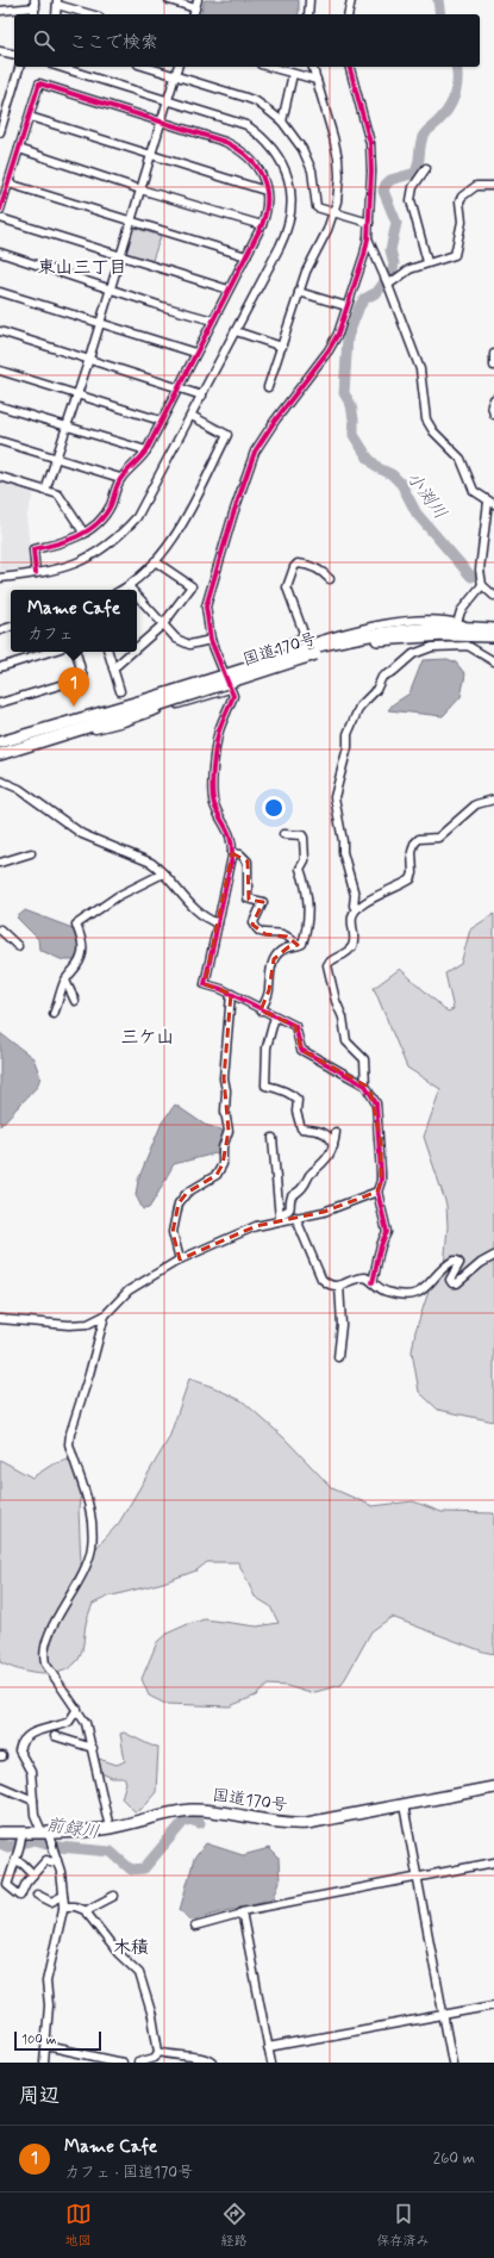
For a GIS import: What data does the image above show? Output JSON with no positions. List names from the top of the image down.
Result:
{
  "streets": {
    "highway": ["国道170号"]
  },
  "districts": ["東山三丁目", "三ケ山", "木積"],
  "water": ["小渕川", "前録川"],
  "scale_bar": "100 m",
  "page": {
    "search": "ここで検索",
    "popup": ["Mame Cafe", "カフェ"],
    "pins": "1",
    "scale": "100 m",
    "heading": "周辺",
    "list": [
      {
        "mark": "1",
        "name": "Mame Cafe",
        "note": "カフェ · 国道170号",
        "value": "260 m"
      }
    ],
    "nav": ["地図", "経路", "保存済み"]
  }
}
